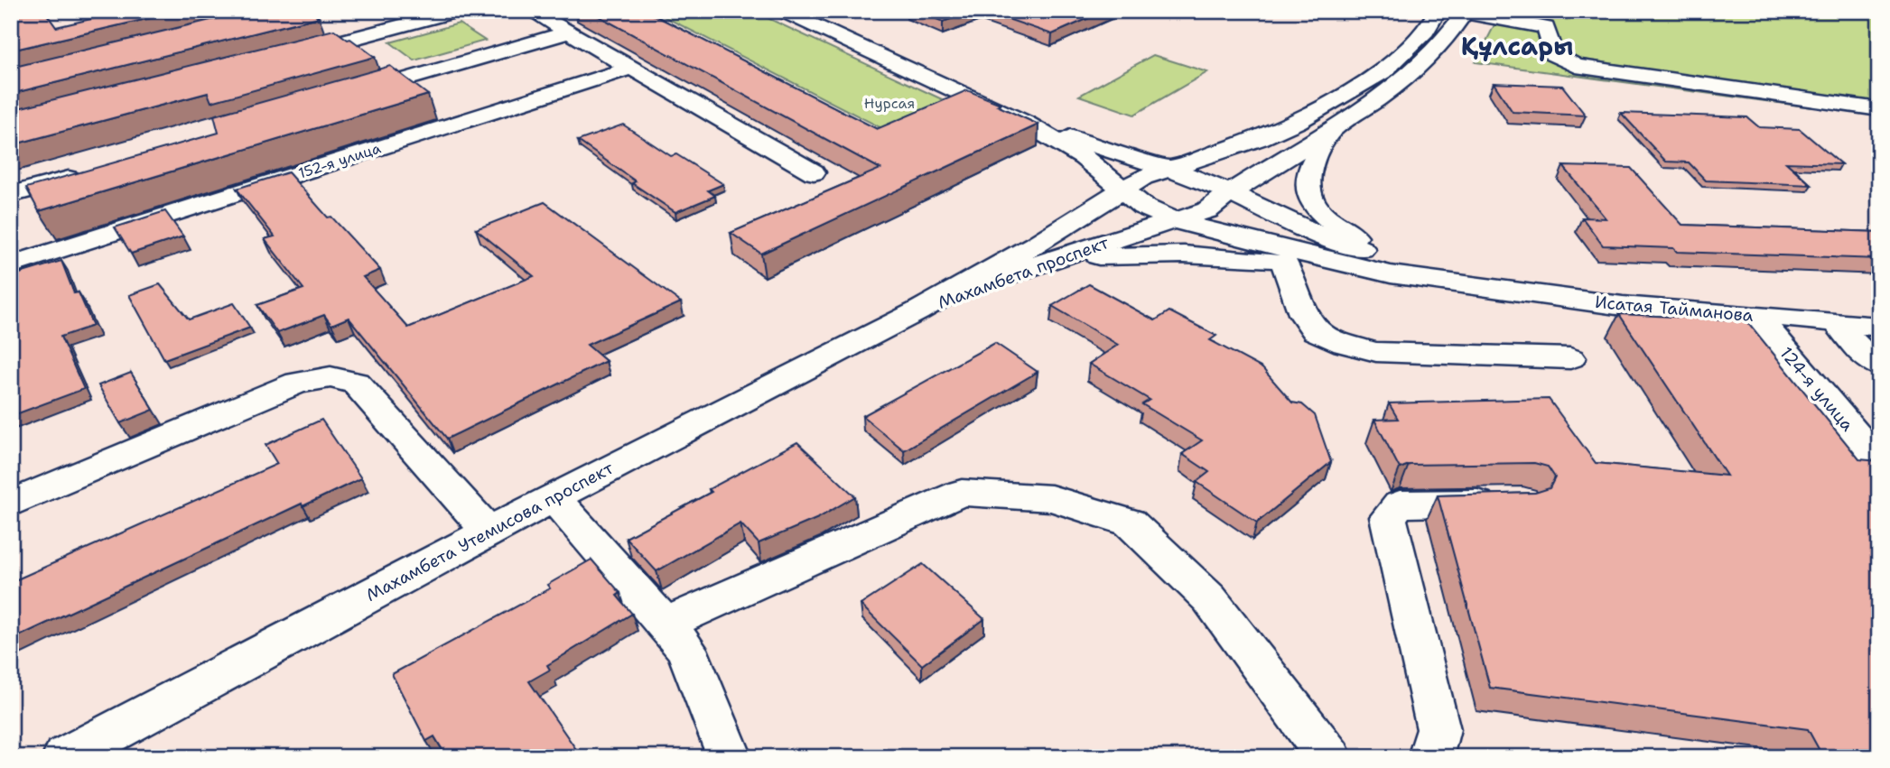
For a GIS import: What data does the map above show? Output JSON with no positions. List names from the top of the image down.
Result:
{
  "streets": {
    "street": [
      "152-я улица",
      "Махамбета проспект",
      "Исатая Тайманова",
      "124-я улица",
      "Махамбета Утемисова проспект"
    ]
  },
  "crossings": [
    ["Махамбета проспект", "Исатая Тайманова"],
    ["Махамбета проспект", "Махамбета Утемисова проспект"],
    ["Исатая Тайманова", "124-я улица"]
  ],
  "districts": ["Құлсары"],
  "parks": ["Нурсая"]
}
